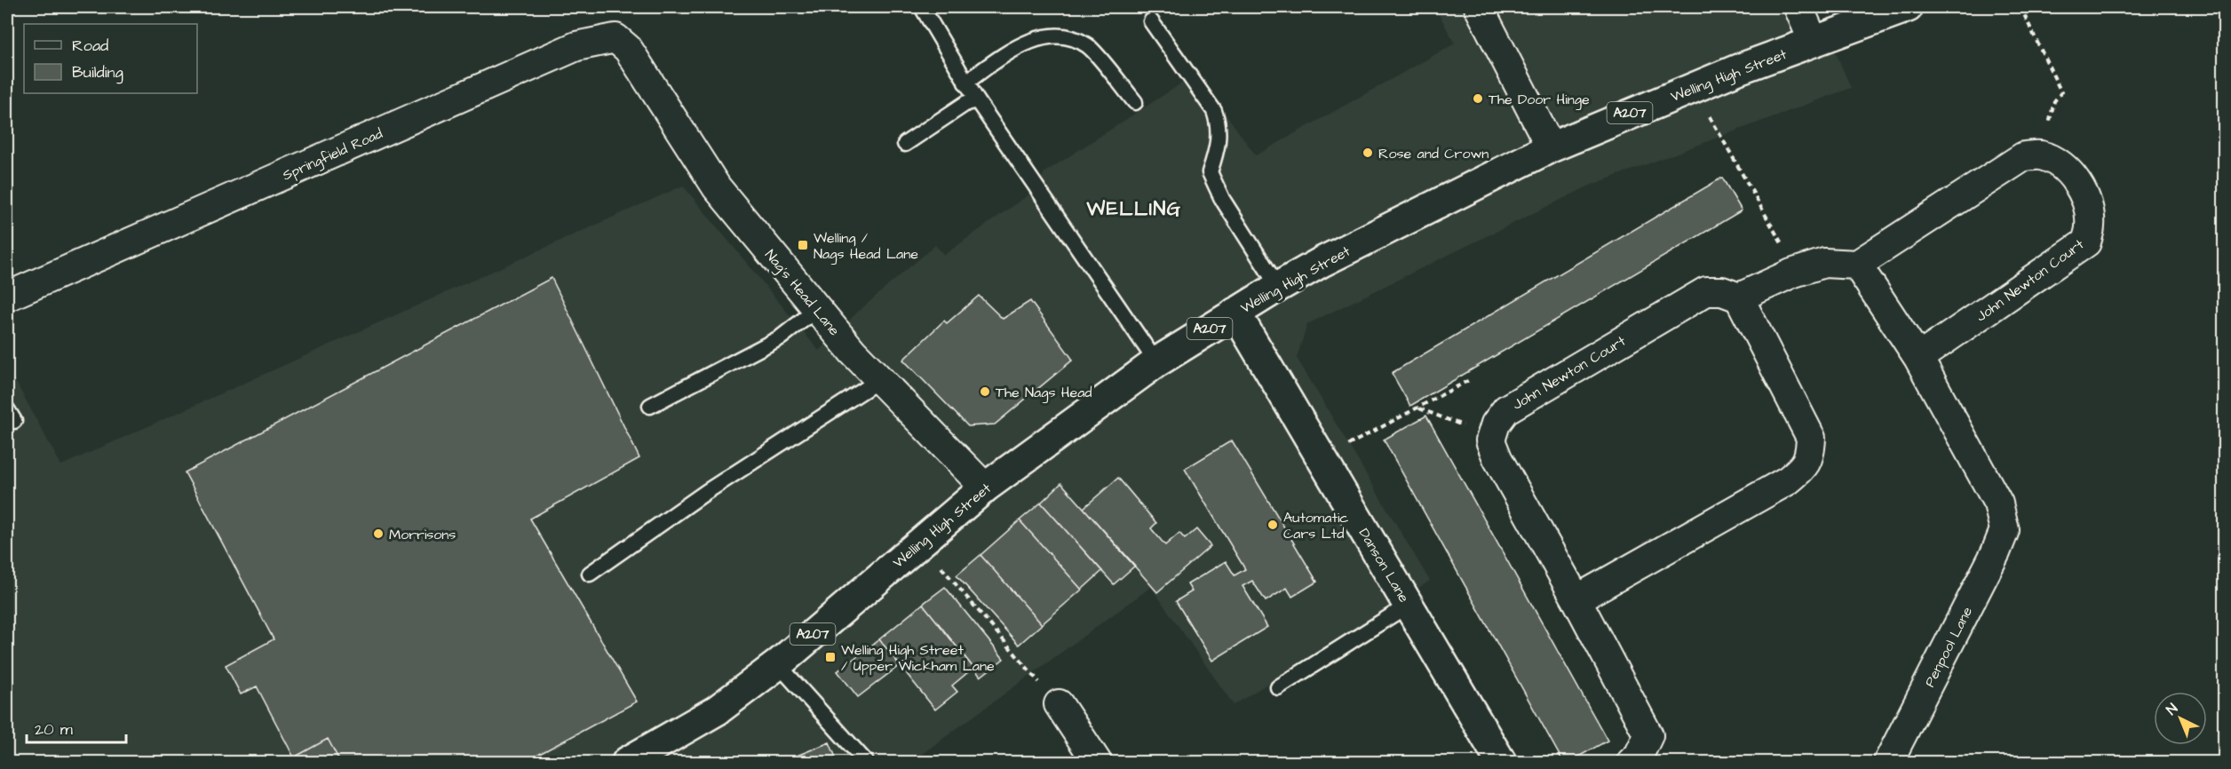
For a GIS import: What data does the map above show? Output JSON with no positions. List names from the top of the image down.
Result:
{
  "streets": {
    "main road": ["Welling High Street", "A207", "Danson Lane"],
    "street": [
      "Springfield Road",
      "John Newton Court",
      "Nag's Head Lane",
      "Penpool Lane"
    ]
  },
  "crossings": [
    ["Welling High Street", "A207"],
    ["Welling High Street", "Nag's Head Lane"],
    ["Welling High Street", "Danson Lane"],
    ["Springfield Road", "Nag's Head Lane"],
    ["John Newton Court", "Penpool Lane"]
  ],
  "districts": ["WELLING"],
  "places": {
    "other": [
      "The Door Hinge",
      "Rose and Crown",
      "The Nags Head",
      "Automatic Cars Ltd",
      "Morrisons"
    ],
    "transit": ["Welling / Nags Head Lane", "Welling High Street / Upper Wickham Lane"]
  },
  "legend": ["Road", "Building"],
  "scale_bar": "20 m",
  "north": "top left"
}
